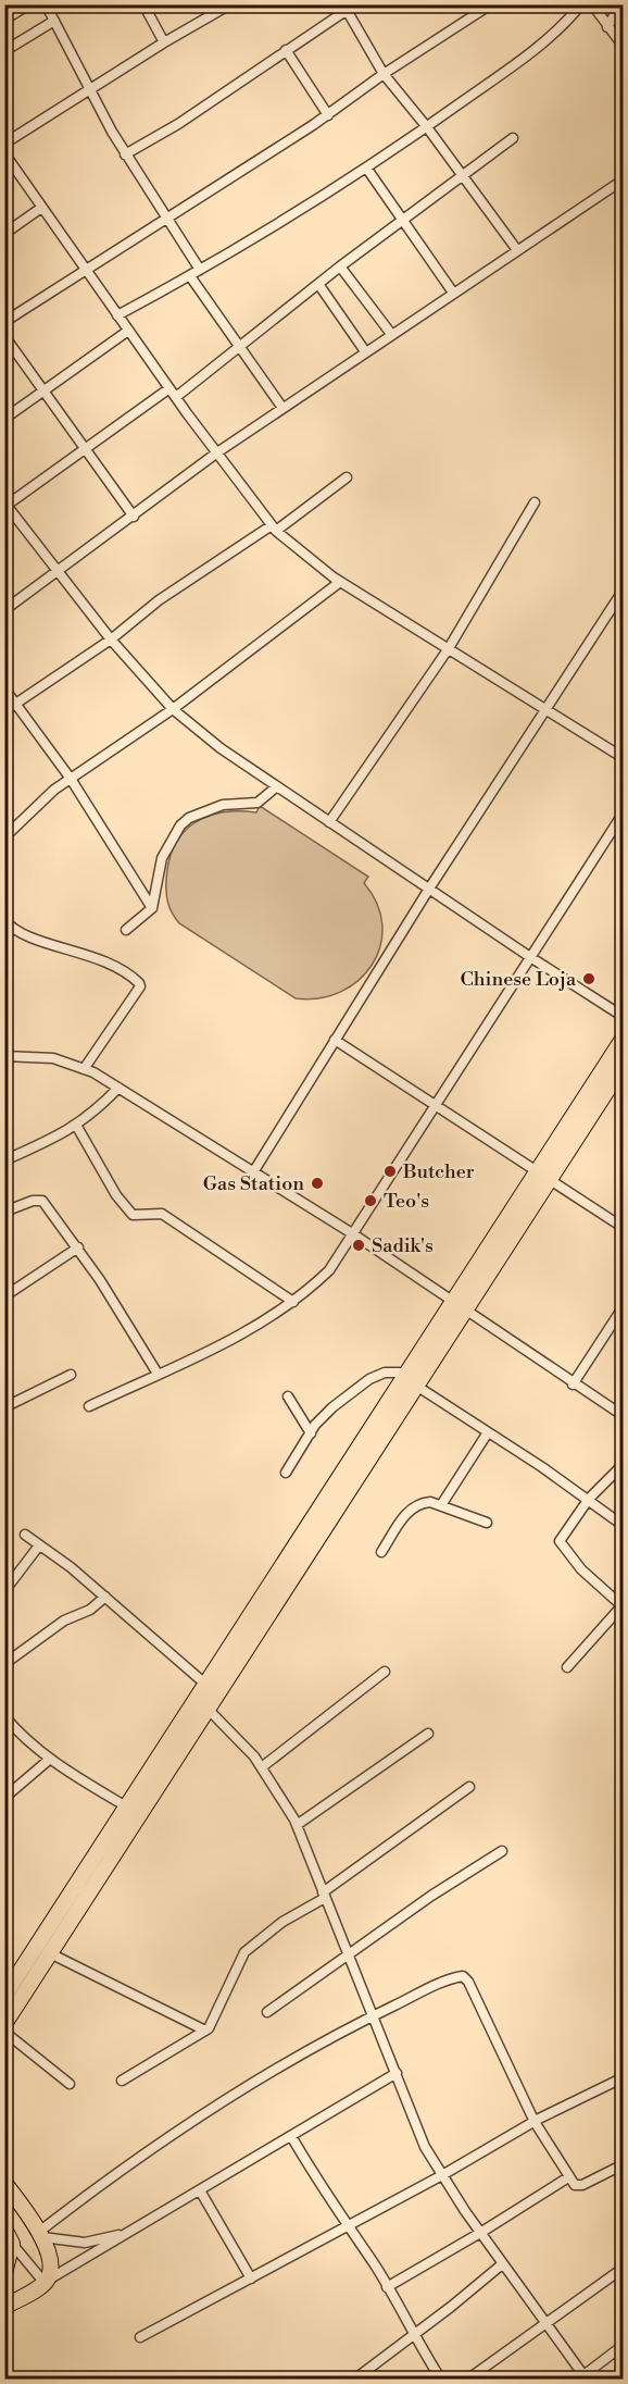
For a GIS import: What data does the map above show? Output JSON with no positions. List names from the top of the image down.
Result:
{
  "places": [
    "Chinese Loja",
    "Butcher",
    "Gas Station",
    "Teo's",
    "Sadik's"
  ]
}
